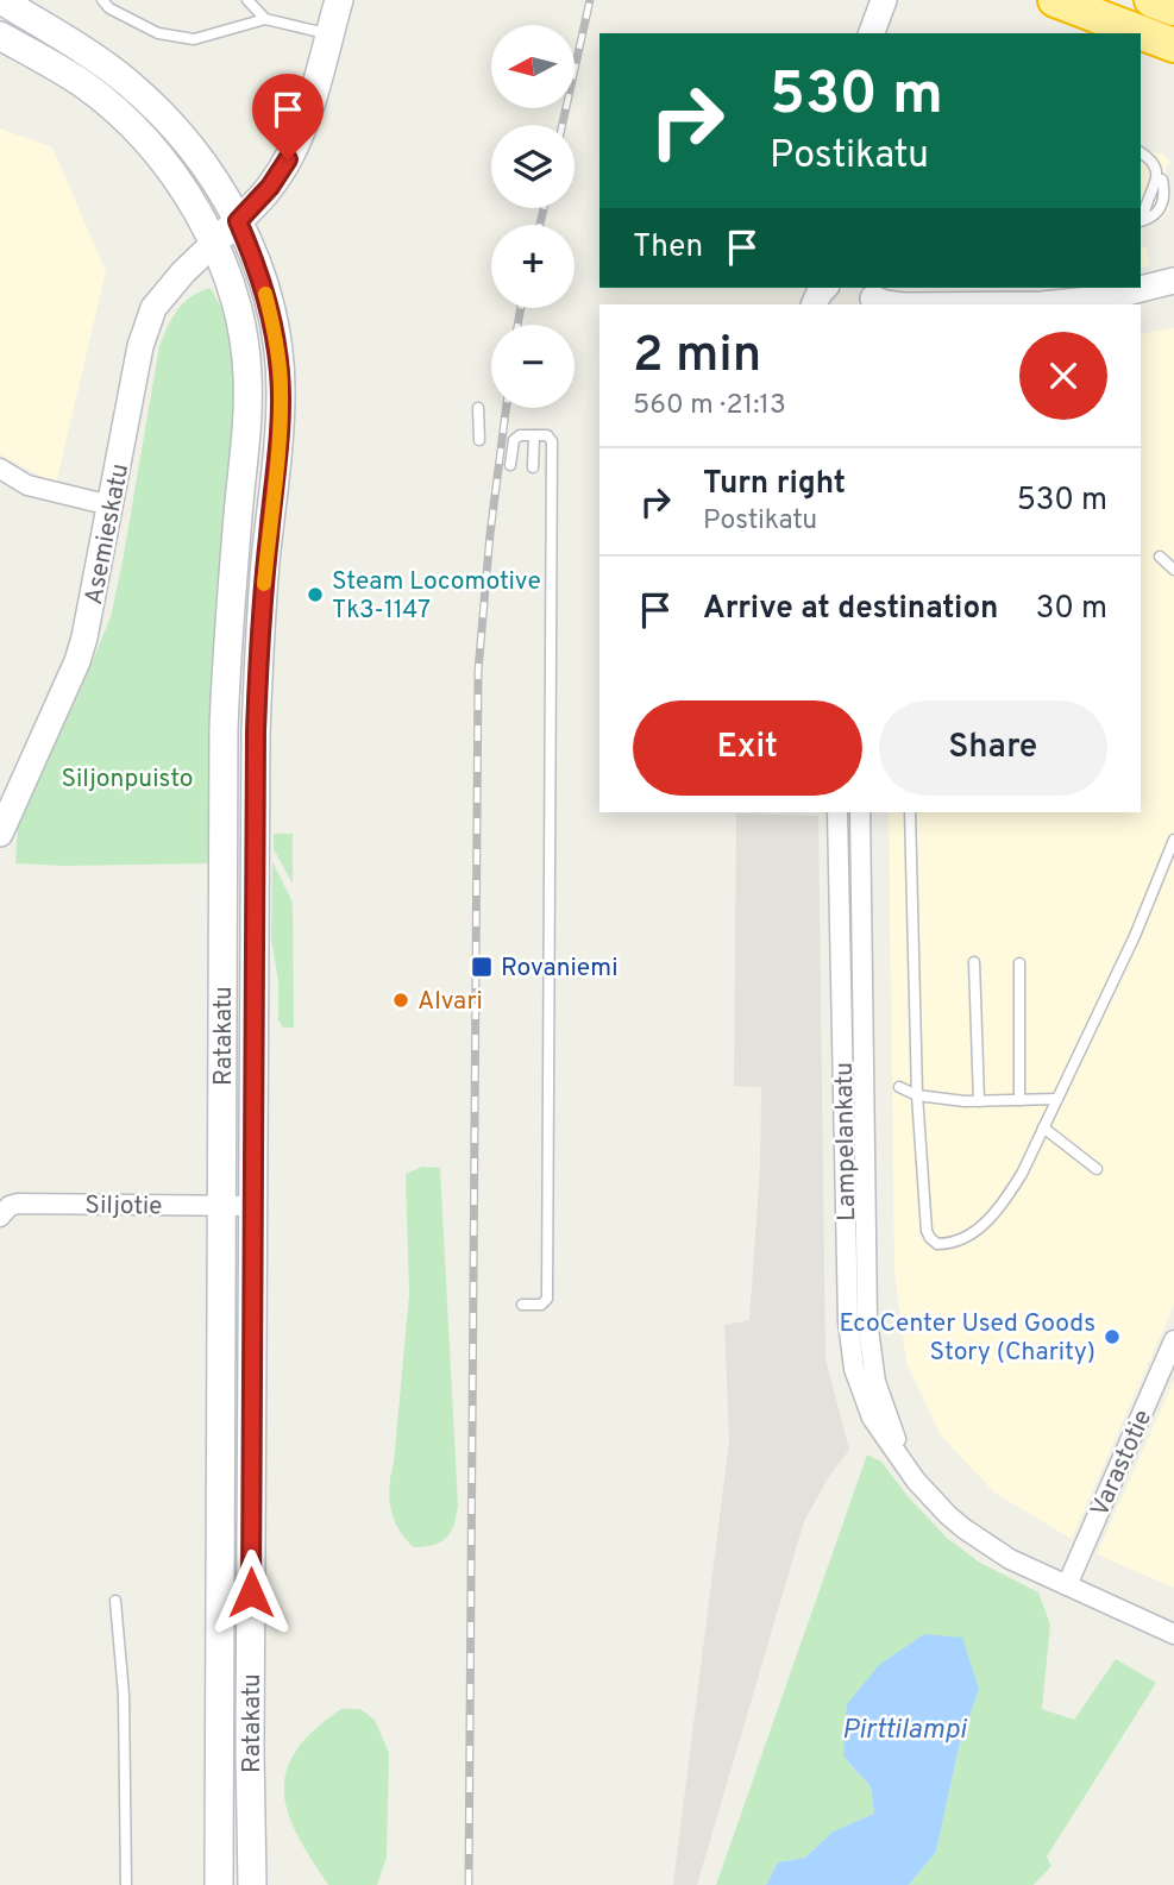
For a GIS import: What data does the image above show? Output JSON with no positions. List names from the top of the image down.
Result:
{
  "streets": {
    "main road": ["Ratakatu"],
    "street": [
      "Asemieskatu",
      "Lampelankatu",
      "Siljotie",
      "Varastotie"
    ]
  },
  "crossings": [
    ["Asemieskatu", "Ratakatu"],
    ["Ratakatu", "Siljotie"],
    ["Lampelankatu", "Varastotie"]
  ],
  "water": ["Pirttilampi"],
  "parks": ["Siljonpuisto"],
  "places": {
    "other": ["Steam Locomotive Tk3-1147", "Alvari", "EcoCenter Used Goods Story (Charity)"],
    "transit": ["Rovaniemi"]
  },
  "north": "left",
  "page": {
    "map_buttons": ["+", "−"],
    "turn": ["530 m", "Postikatu"],
    "then": "Then",
    "heading": ["2 min", "560 m · 21:13"],
    "list": [
      {
        "name": "Turn right",
        "note": "Postikatu",
        "value": "530 m"
      },
      {
        "name": "Arrive at destination",
        "value": "30 m"
      }
    ],
    "buttons": ["Exit", "Share"]
  }
}
